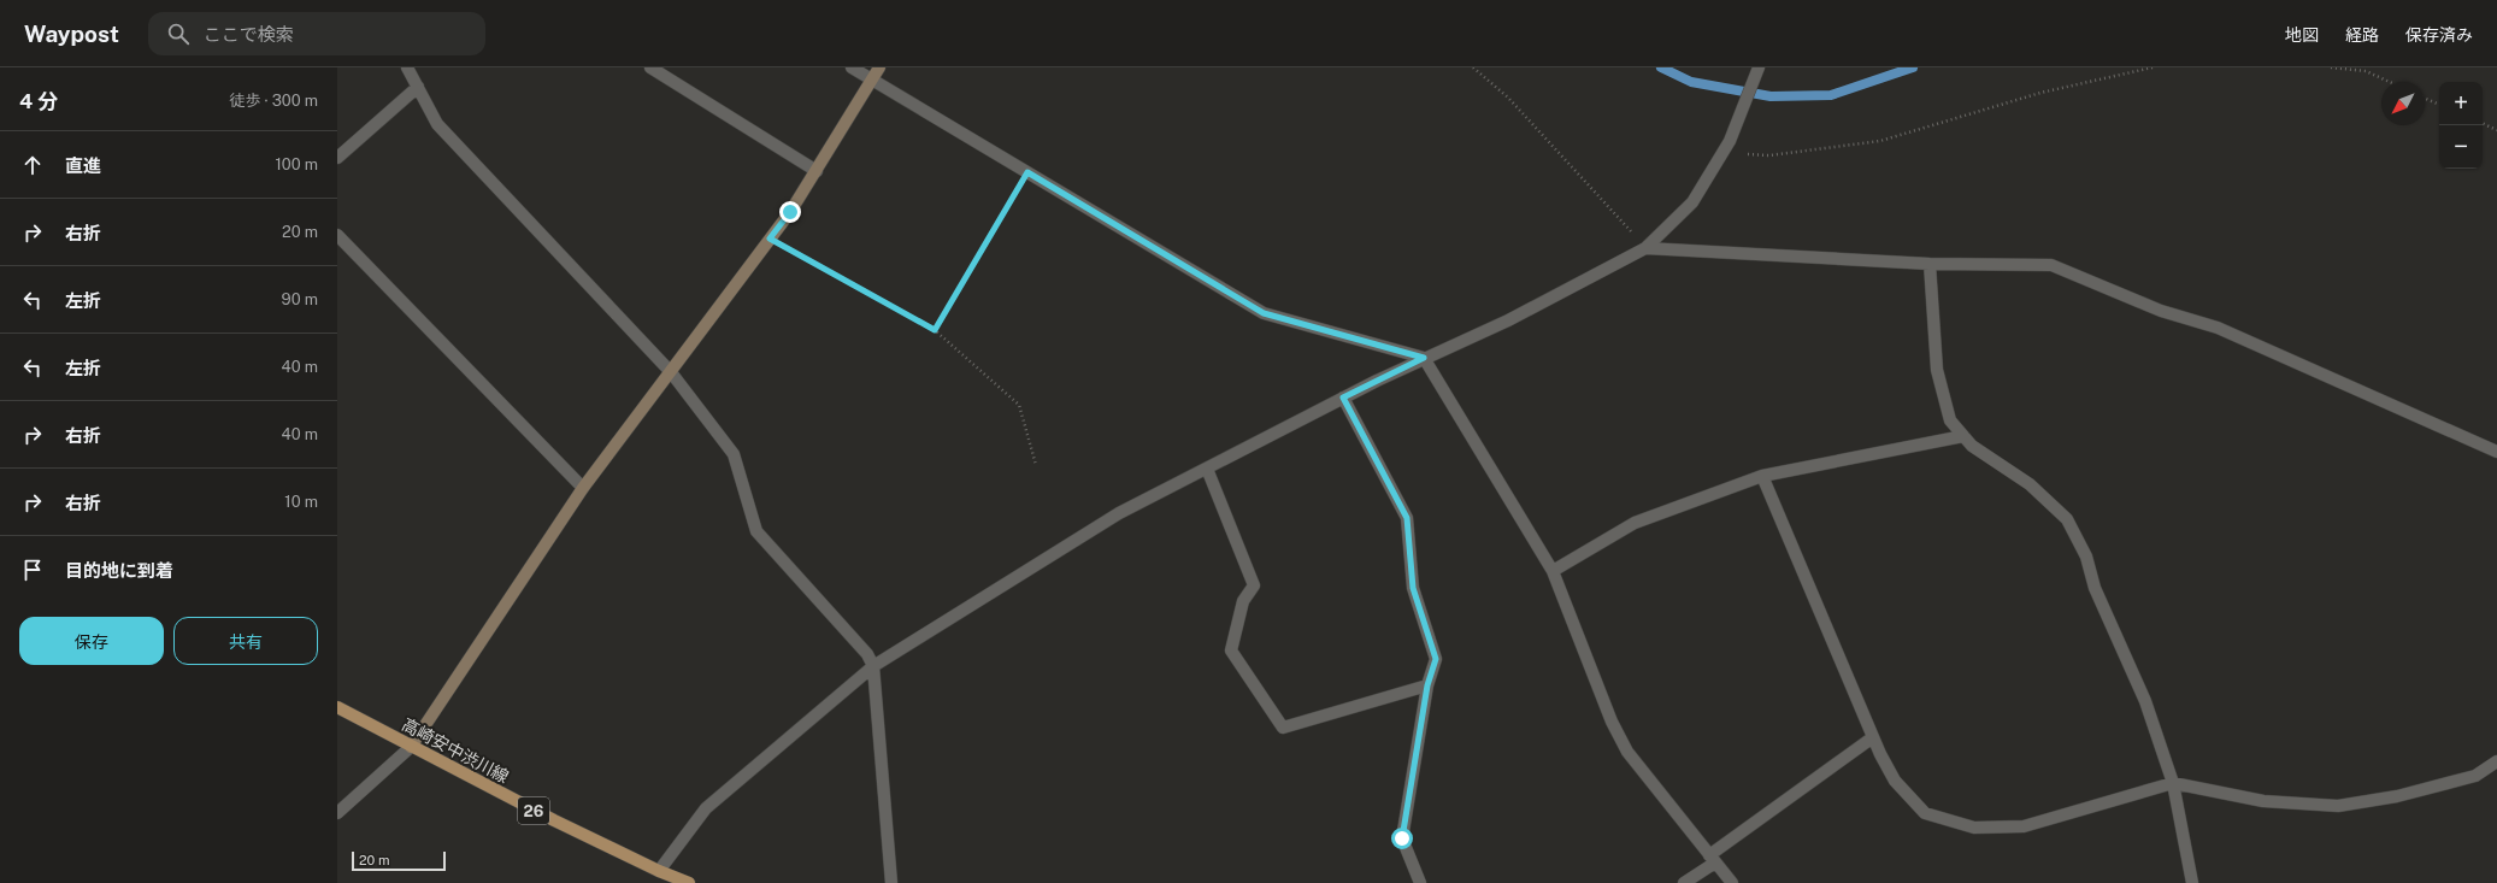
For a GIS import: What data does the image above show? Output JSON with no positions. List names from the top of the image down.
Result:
{
  "streets": {
    "main road": ["高崎安中渋川線", "26"]
  },
  "scale_bar": "20 m",
  "north": "bottom left",
  "page": {
    "header": "Waypost",
    "search": "ここで検索",
    "nav": ["地図", "経路", "保存済み"],
    "heading": ["4 分", "徒歩 · 300 m"],
    "map_buttons": ["+", "−"],
    "list": [
      ["直進", "100 m"],
      ["右折", "20 m"],
      ["左折", "90 m"],
      ["左折", "40 m"],
      ["右折", "40 m"],
      ["右折", "10 m"],
      "目的地に到着"
    ],
    "buttons": ["保存", "共有"],
    "scale": "20 m"
  }
}
